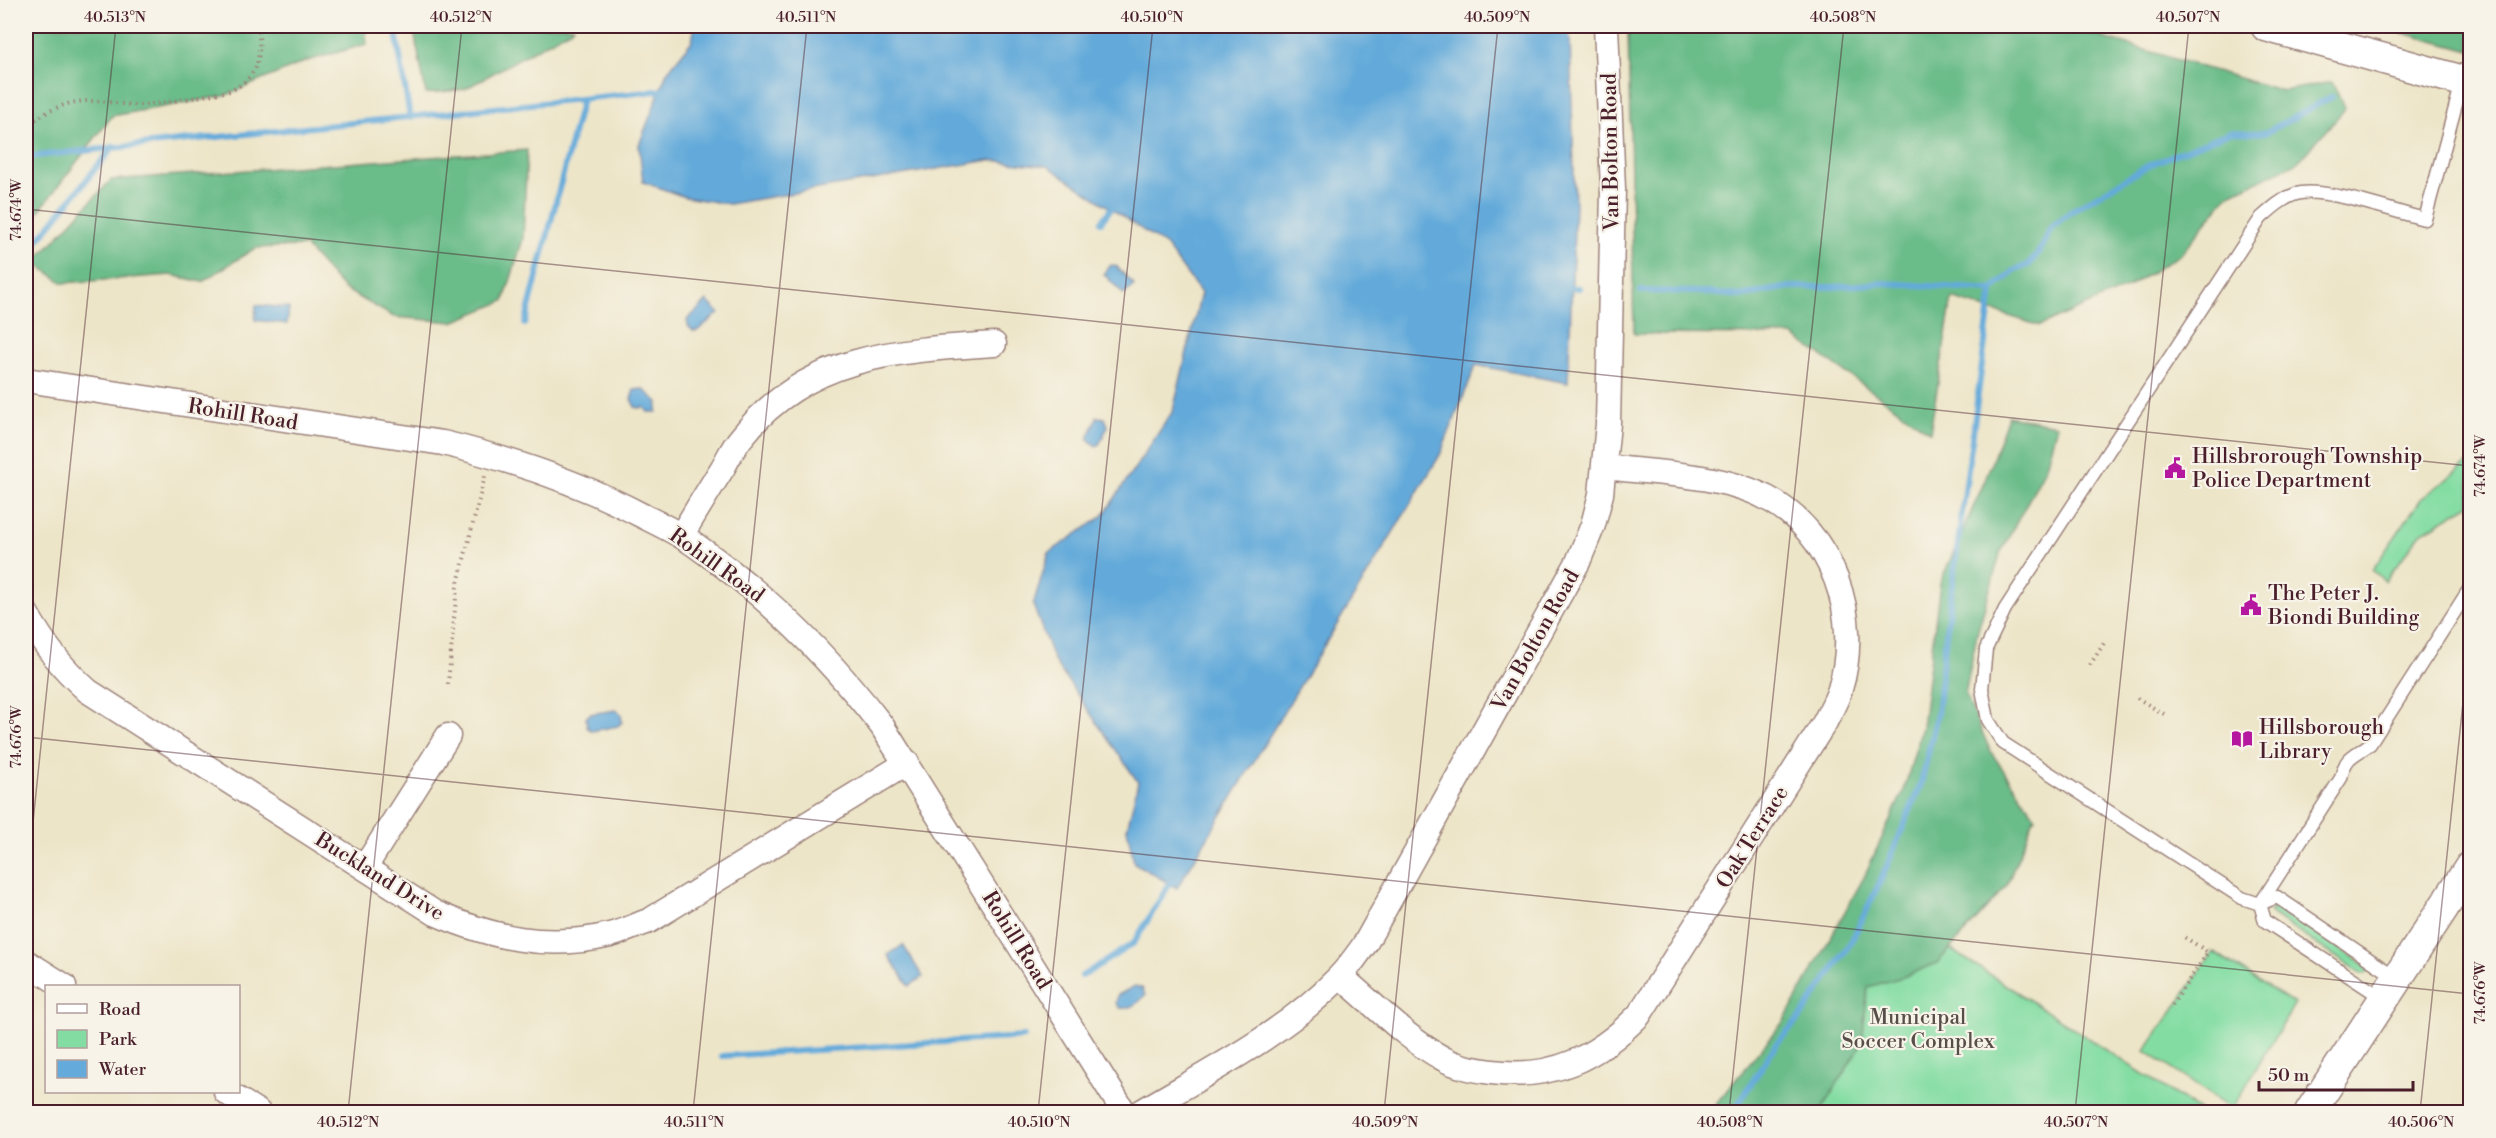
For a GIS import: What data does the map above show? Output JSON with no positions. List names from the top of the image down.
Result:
{
  "streets": {
    "street": [
      "Van Bolton Road",
      "Rohill Road",
      "Oak Terrace",
      "Buckland Drive"
    ]
  },
  "crossings": [
    ["Van Bolton Road", "Oak Terrace"],
    ["Rohill Road", "Buckland Drive"]
  ],
  "parks": ["Municipal Soccer Complex"],
  "places": {
    "public building": ["Hillsbrorough Township Police Department", "The Peter J. Biondi Building"],
    "library": ["Hillsborough Library"]
  },
  "legend": ["Road", "Park", "Water"],
  "scale_bar": "50 m",
  "coordinates": [
    "40.513°N",
    "40.512°N",
    "40.511°N",
    "40.510°N",
    "40.509°N",
    "40.508°N",
    "40.507°N",
    "74.674°W",
    "74.676°W",
    "40.506°N"
  ]
}
